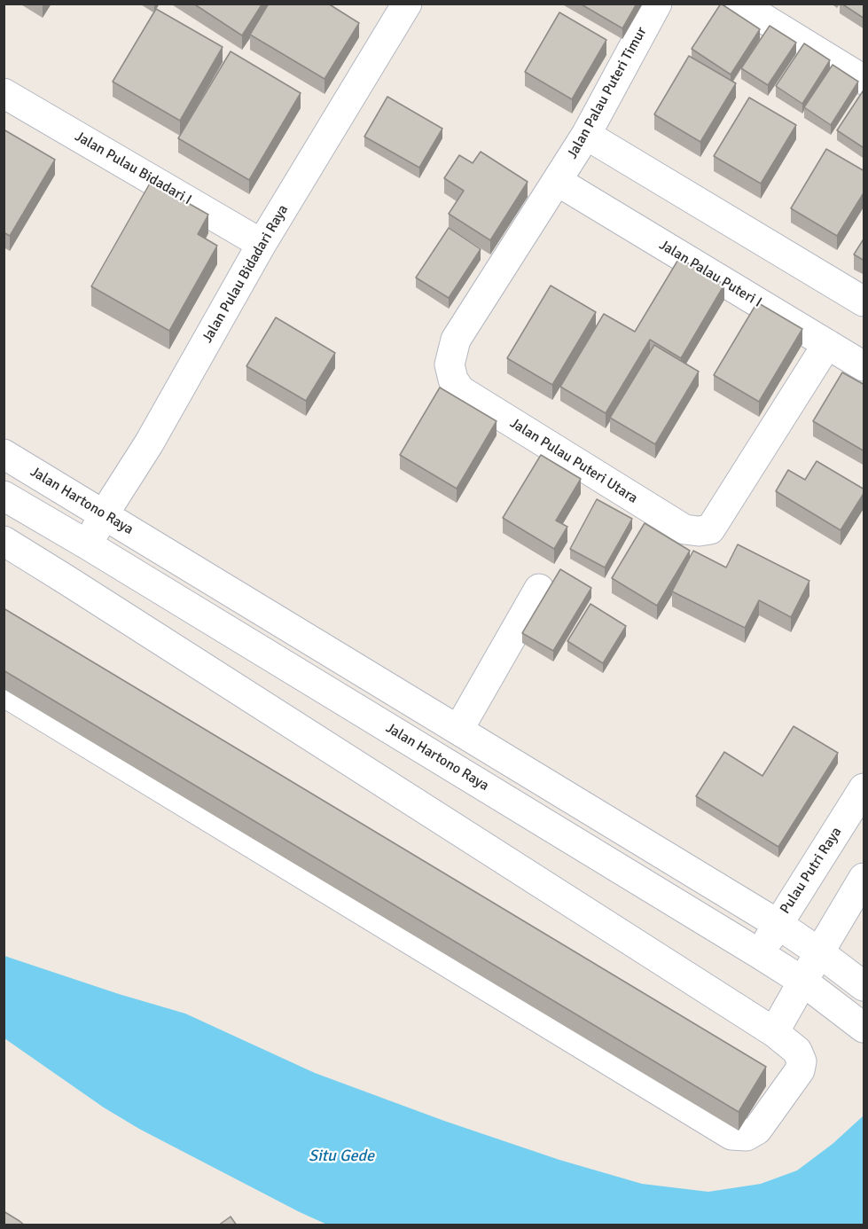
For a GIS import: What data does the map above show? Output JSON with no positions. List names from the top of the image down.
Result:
{
  "streets": {
    "street": [
      "Jalan Palau Puteri Timur",
      "Jalan Pulau Bidadari I",
      "Jalan Pulau Bidadari Raya",
      "Jalan Palau Puteri I",
      "Jalan Pulau Puteri Utara",
      "Jalan Hartono Raya",
      "Pulau Putri Raya"
    ]
  },
  "crossings": [
    ["Jalan Palau Puteri Timur", "Jalan Palau Puteri I"],
    ["Jalan Palau Puteri Timur", "Jalan Pulau Puteri Utara"],
    ["Jalan Pulau Bidadari I", "Jalan Pulau Bidadari Raya"],
    ["Jalan Pulau Bidadari Raya", "Jalan Hartono Raya"],
    ["Jalan Palau Puteri I", "Jalan Pulau Puteri Utara"],
    ["Jalan Hartono Raya", "Pulau Putri Raya"]
  ],
  "water": ["Situ Gede"]
}
